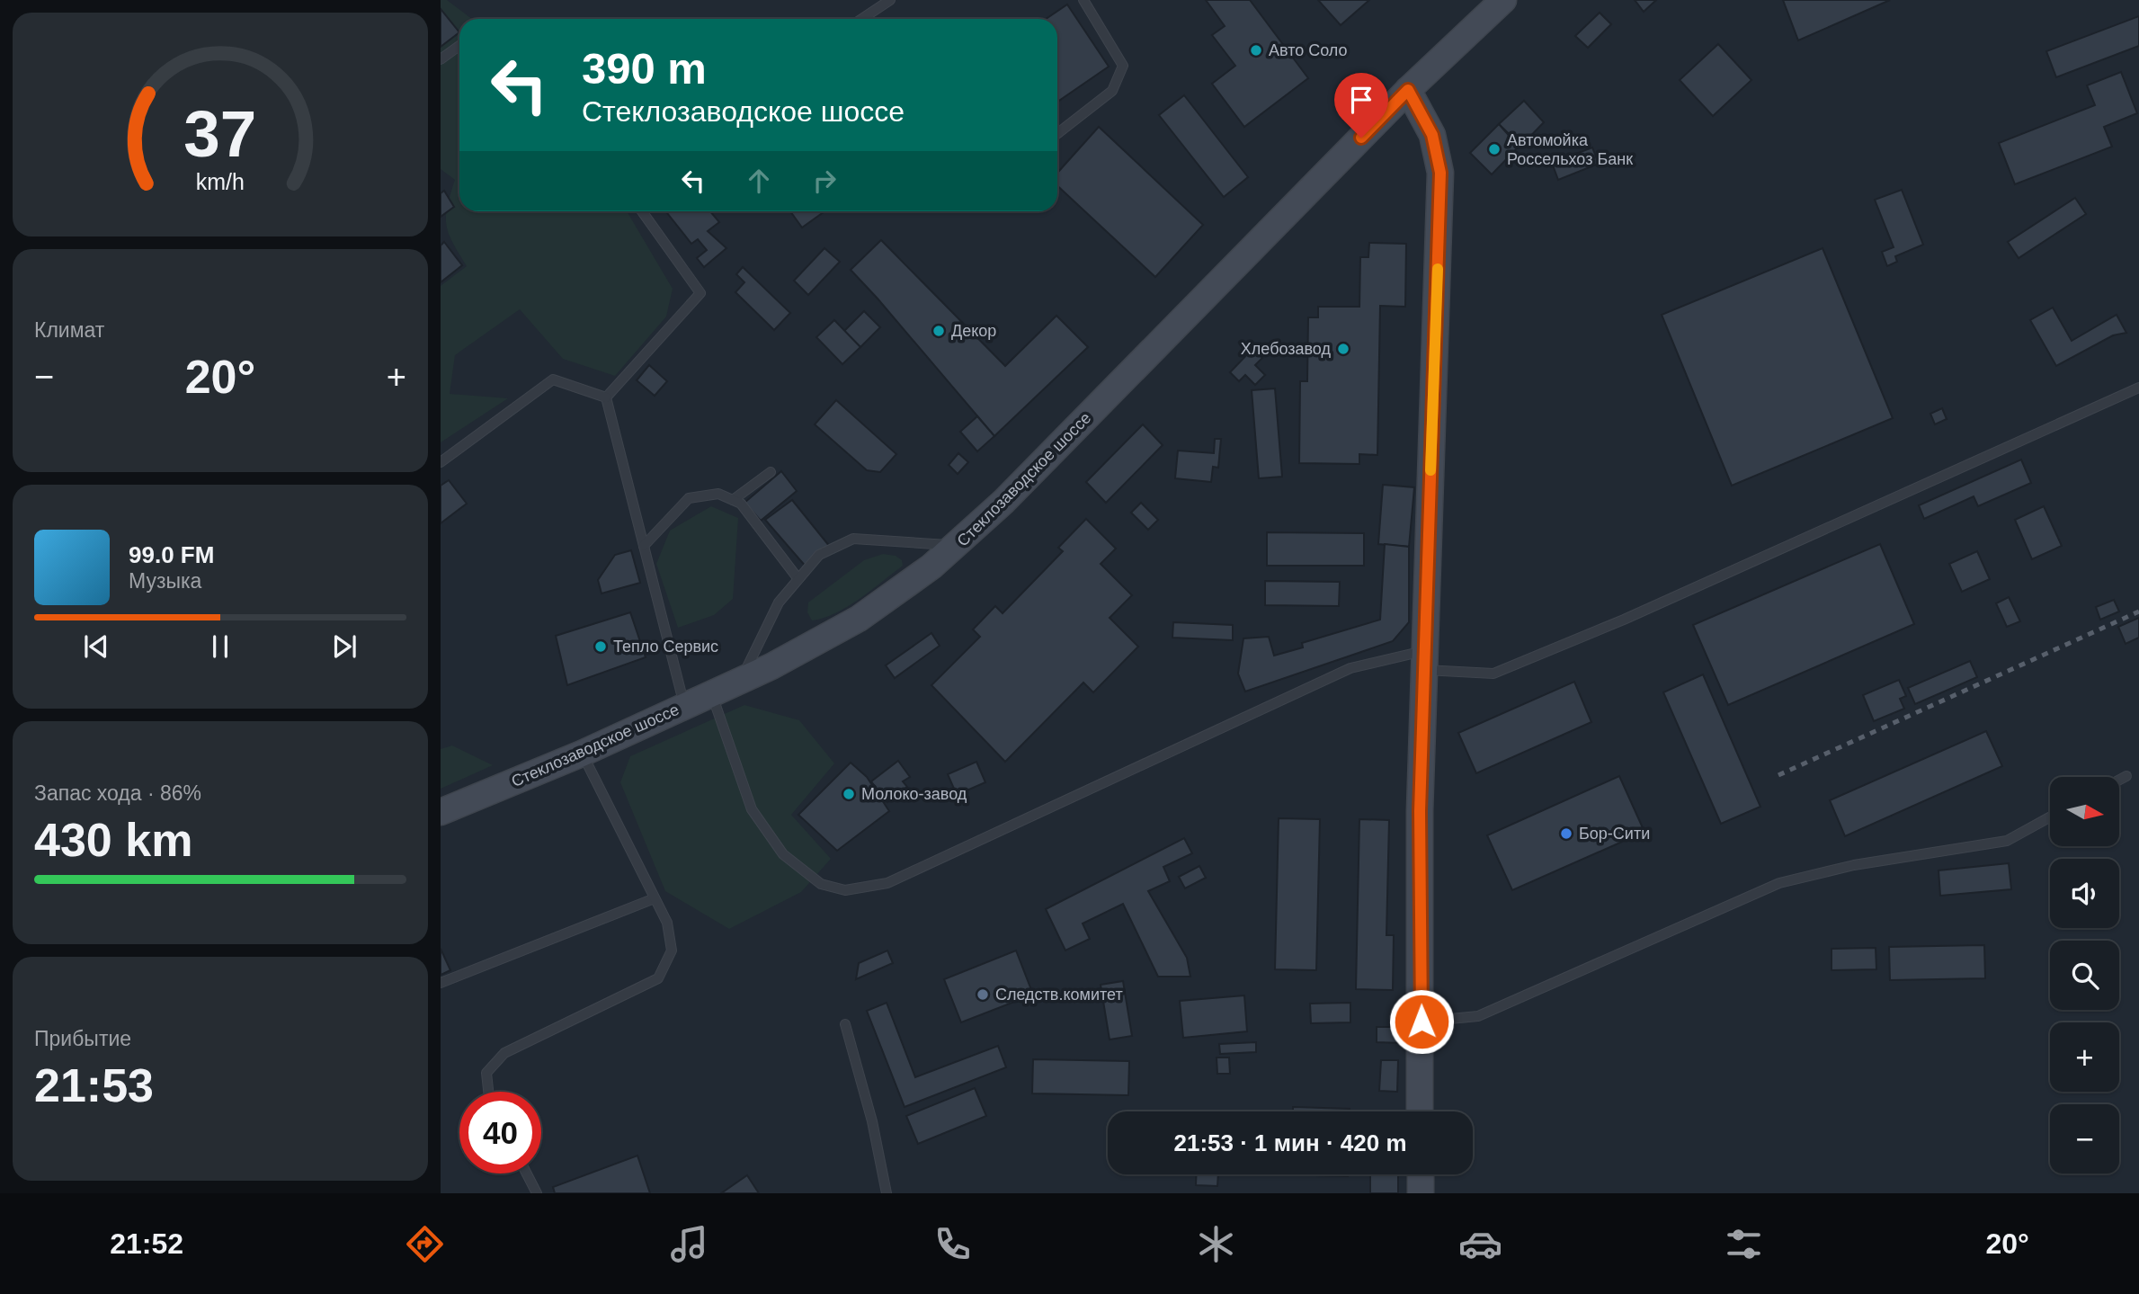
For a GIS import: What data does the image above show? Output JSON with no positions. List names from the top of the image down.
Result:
{
  "streets": {
    "main road": ["Стеклозаводское шоссе"]
  },
  "places": [
    "Авто Соло",
    "Автомойка Россельхоз Банк",
    "Декор",
    "Хлебозавод",
    "Тепло Сервис",
    "Молоко-завод",
    "Бор-Сити",
    "Следств.комитет"
  ],
  "north": "right",
  "page": {
    "turn": ["390 m", "Стеклозаводское шоссе"],
    "tile": [
      "Климат",
      ["Запас хода · 86%", "430 km"],
      ["Прибытие", "21:53"]
    ],
    "heat": ["−", "20°", "+"],
    "song": ["99.0 FM", "Музыка"],
    "map_buttons": ["+", "−"],
    "limit": "40",
    "trip": "21:53 · 1 мин · 420 m",
    "tabs": ["21:52", "20°"],
    "gauge": ["37", "km/h"]
  }
}
